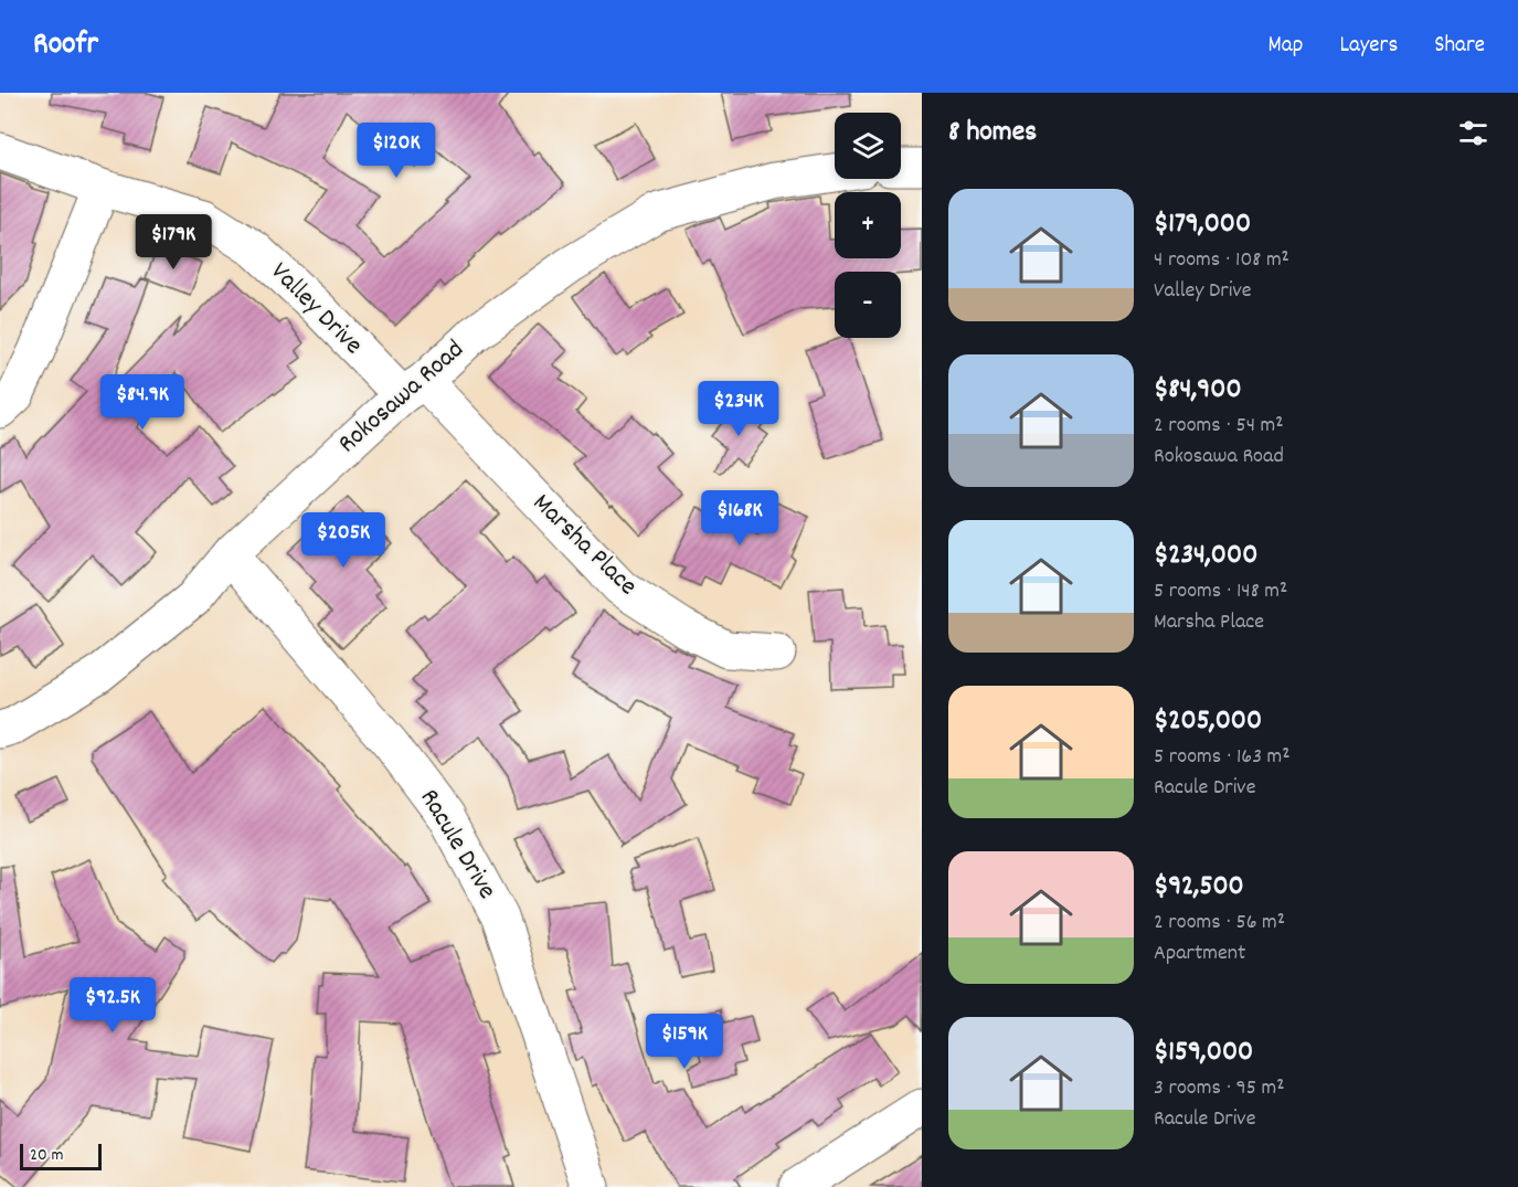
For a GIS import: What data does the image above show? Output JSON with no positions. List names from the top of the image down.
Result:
{
  "streets": {
    "street": [
      "Valley Drive",
      "Rokosawa Road",
      "Marsha Place",
      "Racule Drive"
    ]
  },
  "crossings": [
    ["Valley Drive", "Rokosawa Road"],
    ["Valley Drive", "Marsha Place"],
    ["Rokosawa Road", "Marsha Place"],
    ["Rokosawa Road", "Racule Drive"]
  ],
  "scale_bar": "20 m",
  "page": {
    "header": "Roofr",
    "nav": ["Map", "Layers", "Share"],
    "heading": "8 homes",
    "map_buttons": ["+", "−"],
    "price": [
      "$120K",
      "$179K",
      "$84.9K",
      "$234K",
      "$168K",
      "$205K",
      "$92.5K",
      "$159K"
    ],
    "list": [
      {
        "name": "$179,000",
        "note": "4 rooms · 108 m² · Valley Drive"
      },
      {
        "name": "$84,900",
        "note": "2 rooms · 54 m² · Rokosawa Road"
      },
      {
        "name": "$234,000",
        "note": "5 rooms · 148 m² · Marsha Place"
      },
      {
        "name": "$205,000",
        "note": "5 rooms · 163 m² · Racule Drive"
      },
      {
        "name": "$92,500",
        "note": "2 rooms · 56 m² · Apartment"
      },
      {
        "name": "$159,000",
        "note": "3 rooms · 95 m² · Racule Drive"
      }
    ],
    "scale": "20 m"
  }
}
